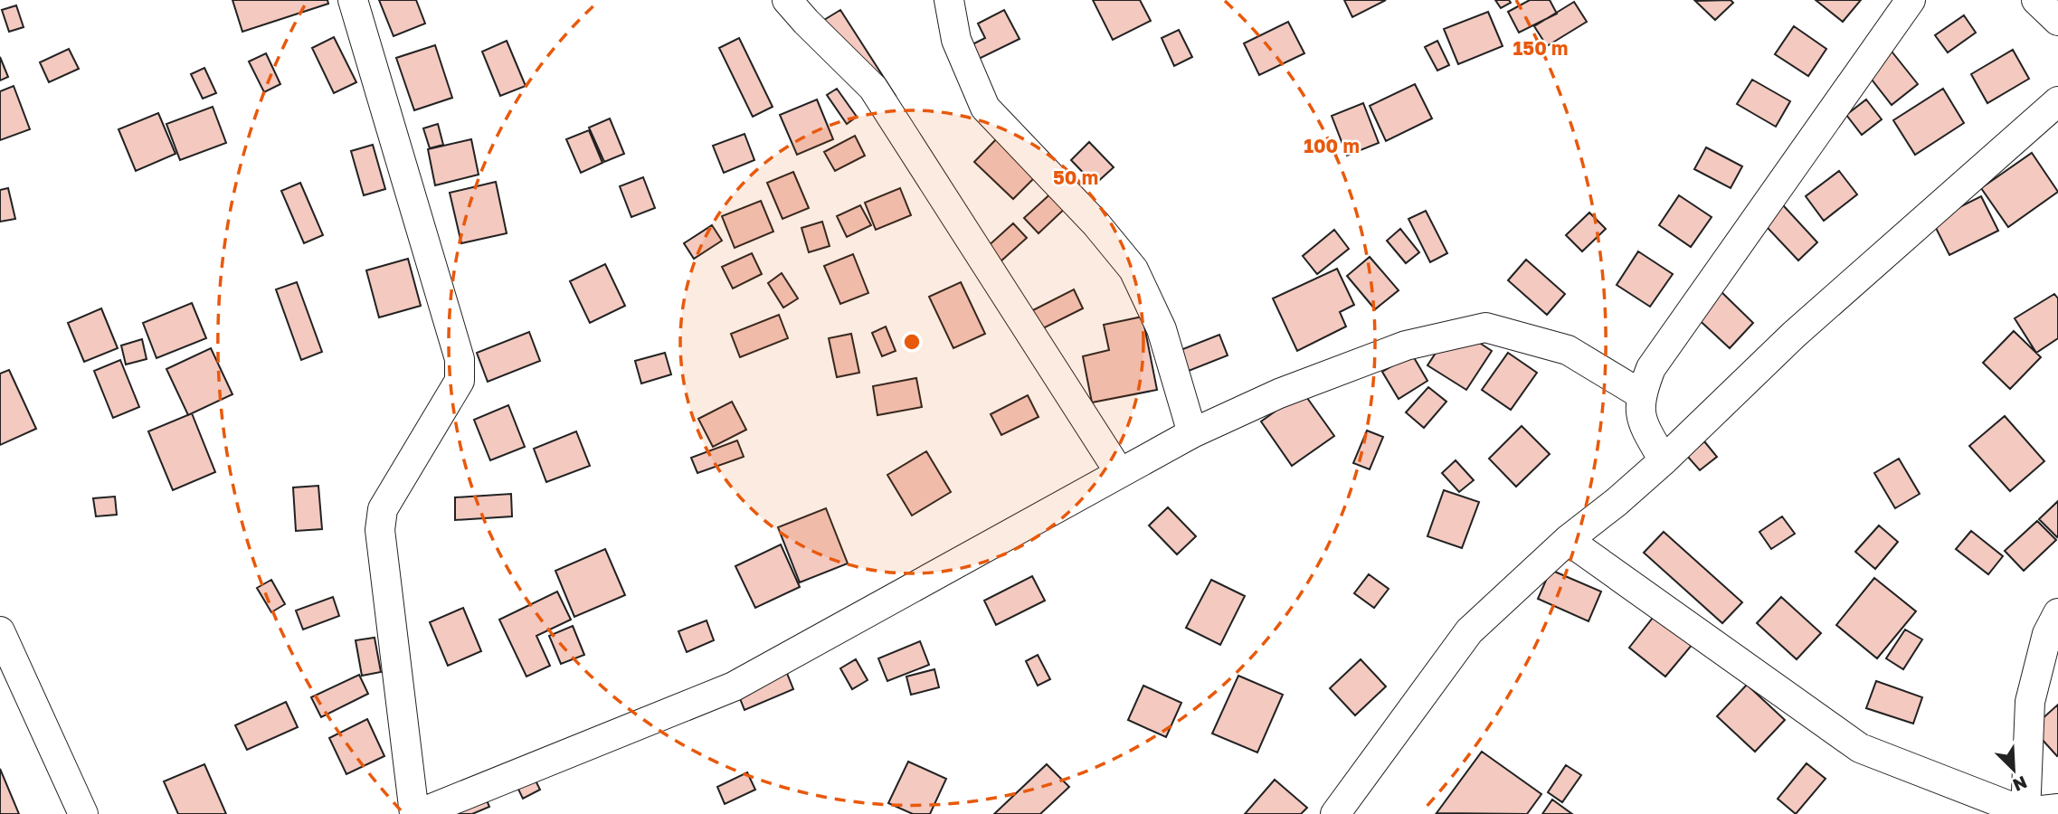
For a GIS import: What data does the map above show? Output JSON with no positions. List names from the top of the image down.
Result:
{
  "north": "bottom right",
  "rings": ["150 m", "100 m", "50 m"]
}
